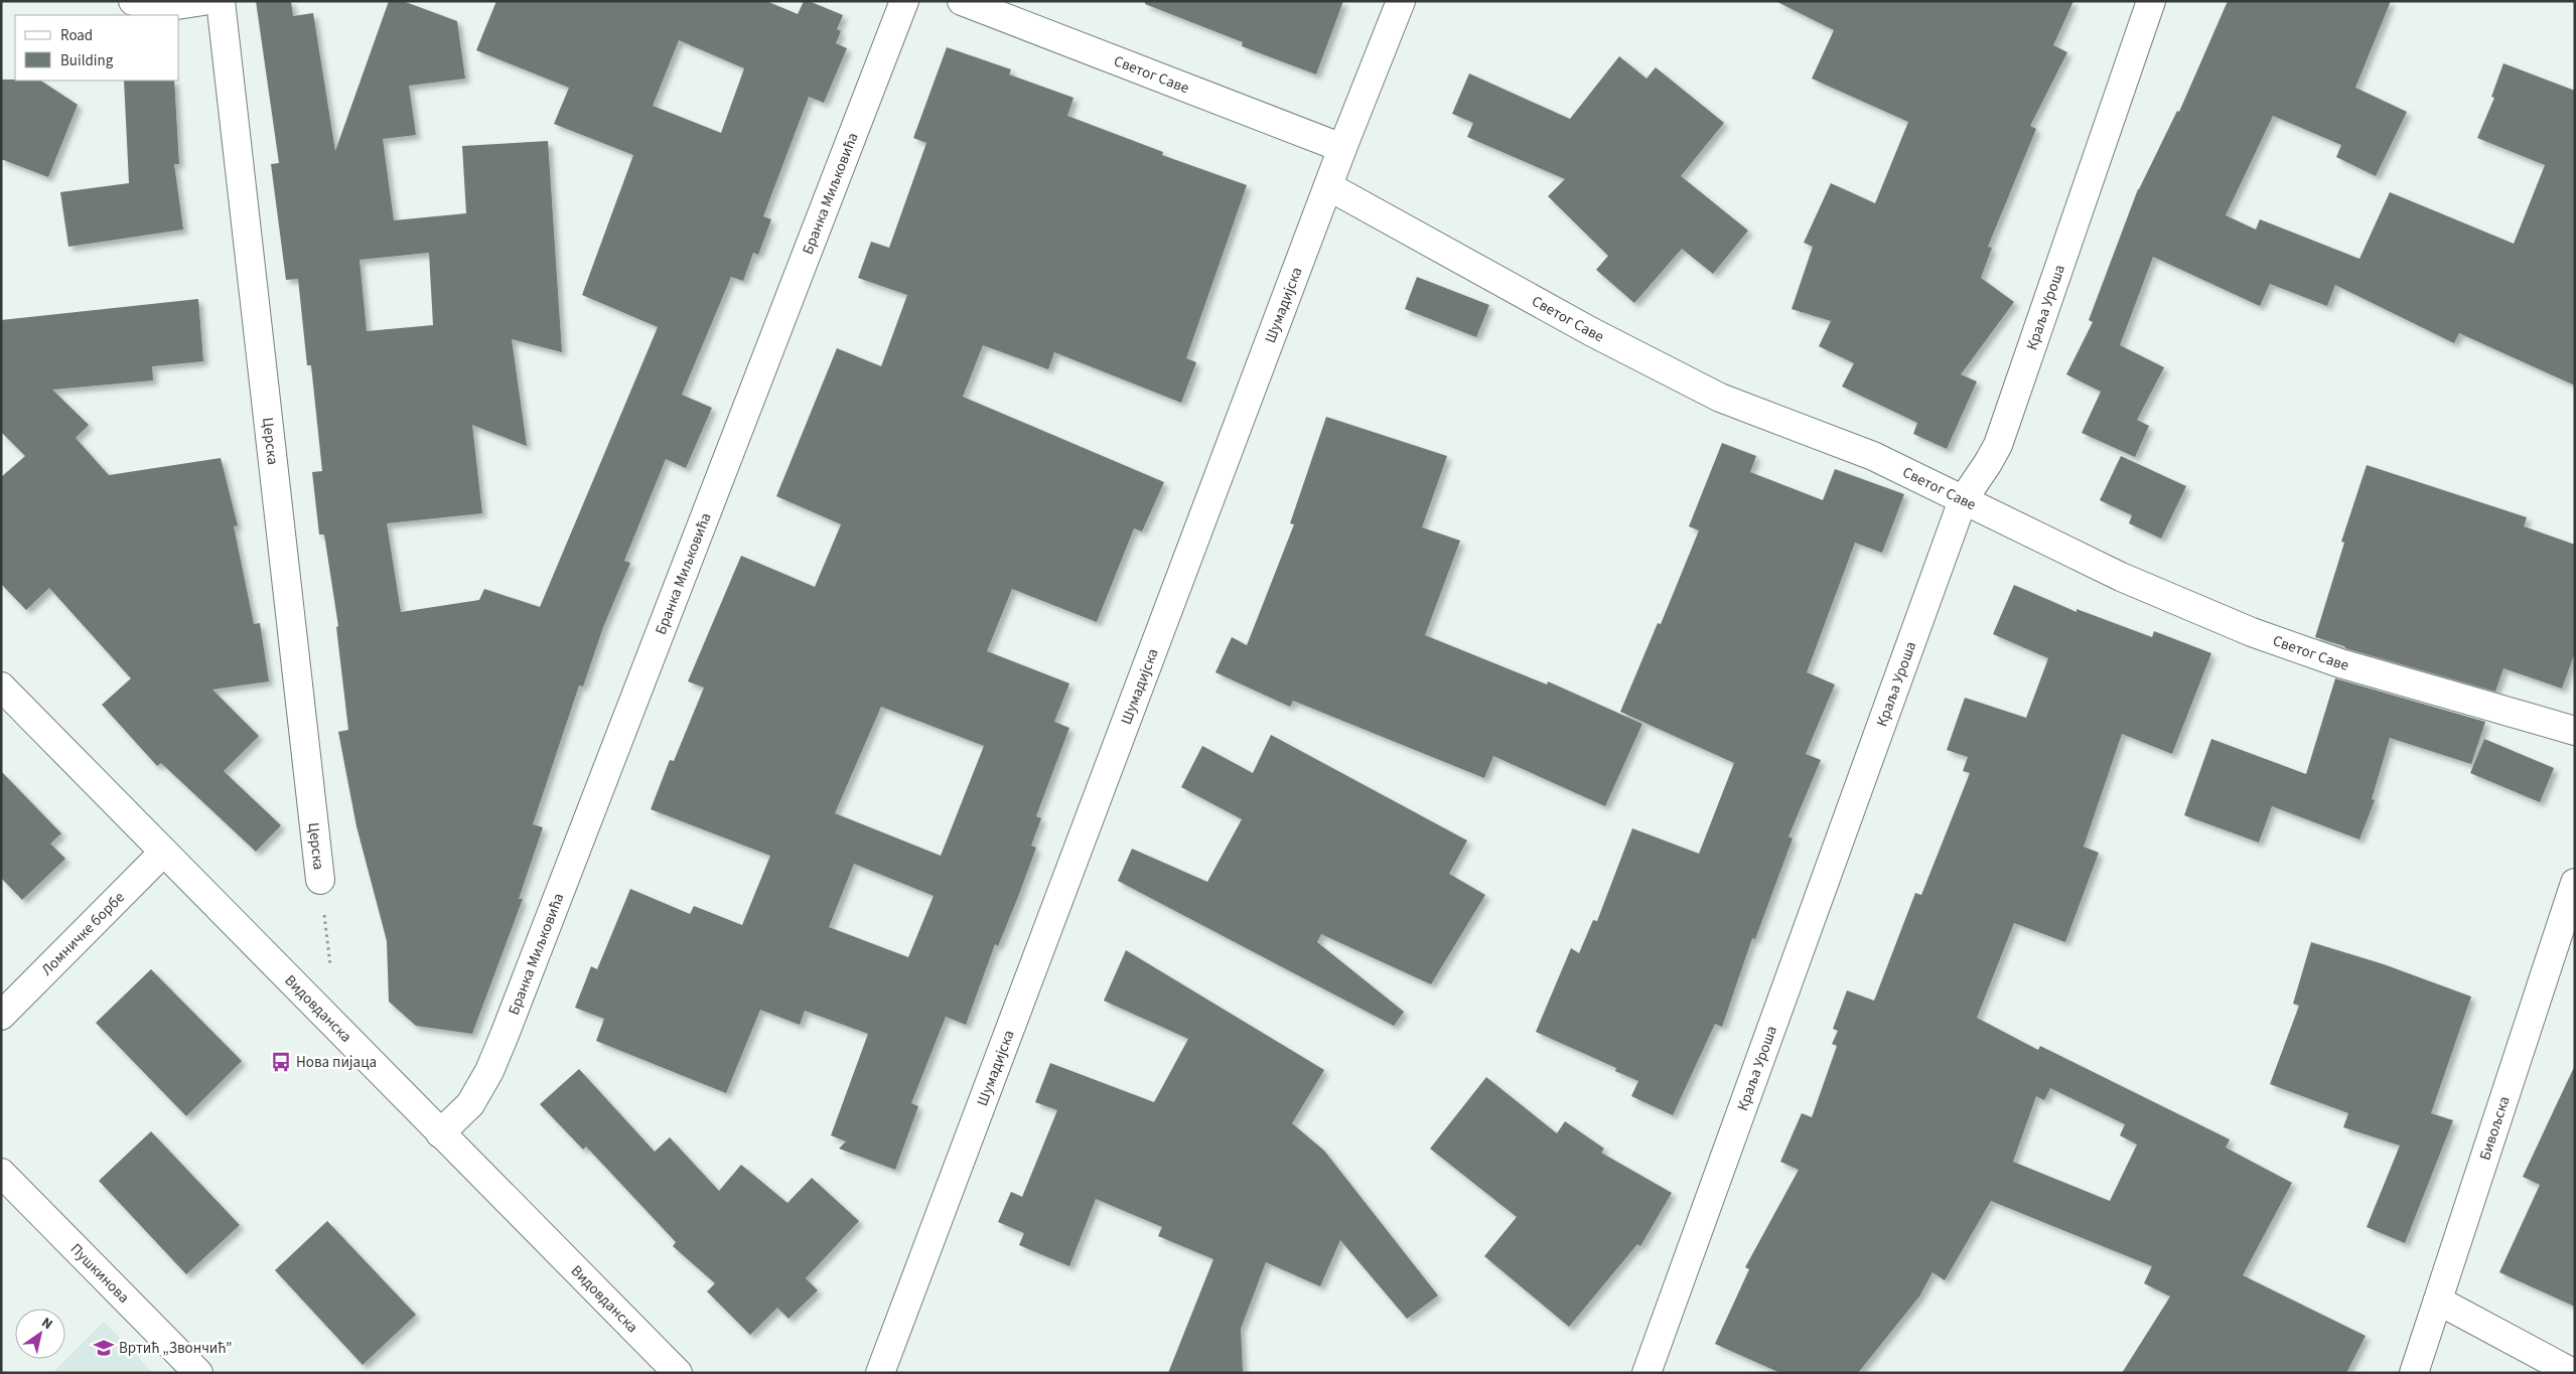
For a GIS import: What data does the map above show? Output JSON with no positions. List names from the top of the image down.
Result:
{
  "streets": {
    "street": [
      "Светог Саве",
      "Бранка Миљковића",
      "Шумадијска",
      "Краља Уроша",
      "Церска",
      "Ломничке борбе",
      "Видовданска",
      "Бивољска",
      "Пушкинова"
    ]
  },
  "crossings": [
    ["Светог Саве", "Шумадијска"],
    ["Светог Саве", "Краља Уроша"],
    ["Бранка Миљковића", "Видовданска"],
    ["Ломничке борбе", "Видовданска"]
  ],
  "places": {
    "bus stop": ["Нова пијаца"],
    "school or university": ["Вртић „Звончић”"]
  },
  "legend": ["Road", "Building"],
  "north": "top right"
}
